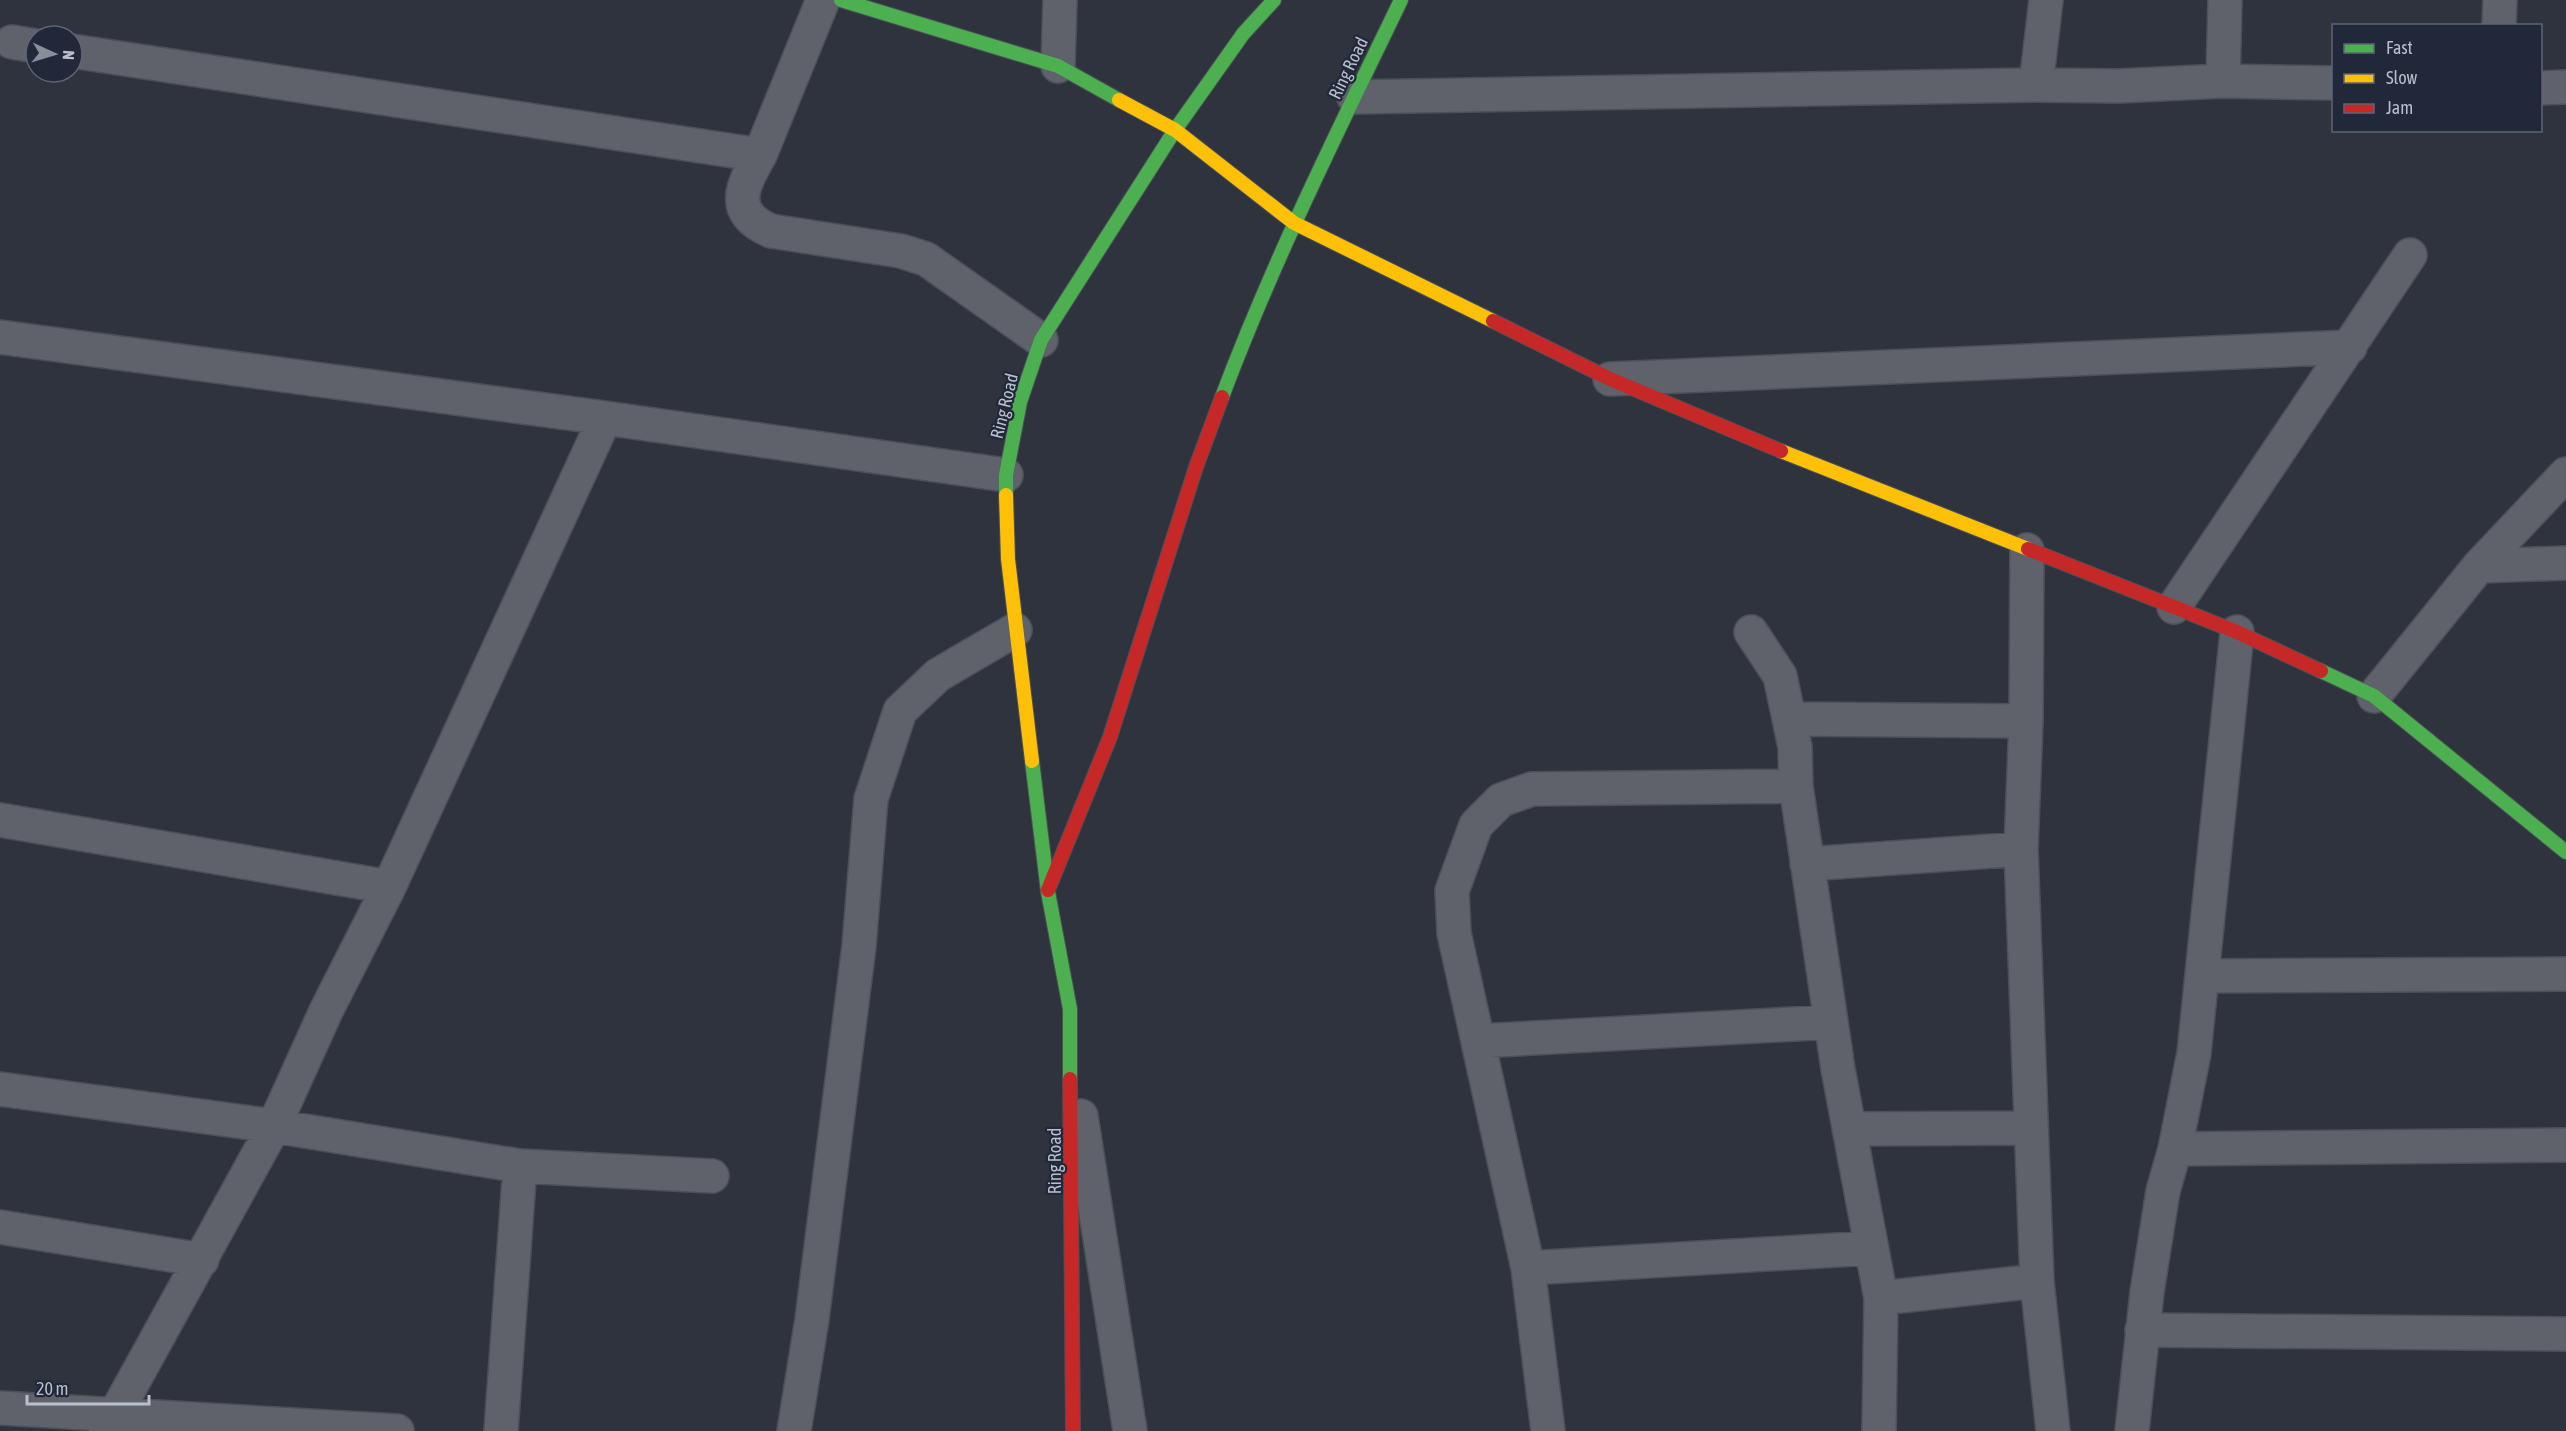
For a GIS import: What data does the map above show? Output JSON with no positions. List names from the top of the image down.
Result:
{
  "streets": {
    "main road": ["Ring Road"]
  },
  "legend": ["Fast", "Slow", "Jam"],
  "scale_bar": "20 m",
  "north": "right"
}
